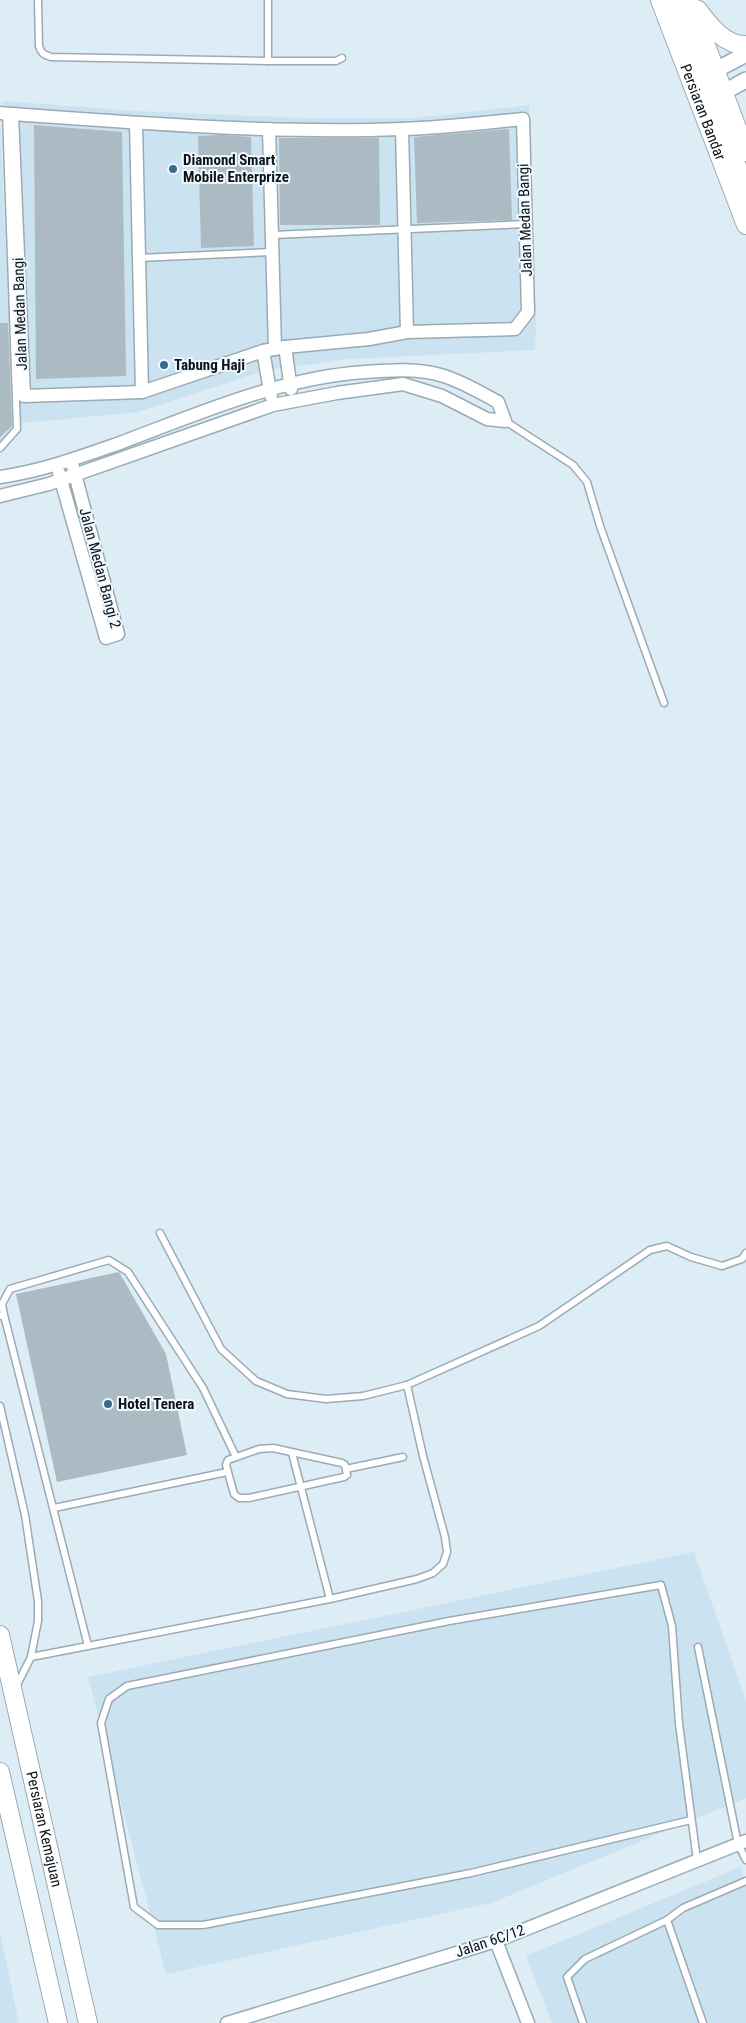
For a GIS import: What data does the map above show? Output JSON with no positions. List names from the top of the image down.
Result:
{
  "streets": {
    "main road": ["Persiaran Bandar", "Persiaran Kemajuan"],
    "street": ["Jalan Medan Bangi", "Jalan Medan Bangi 2", "Jalan 6C/12"]
  },
  "places": ["Diamond Smart Mobile Enterprize", "Tabung Haji", "Hotel Tenera"]
}
